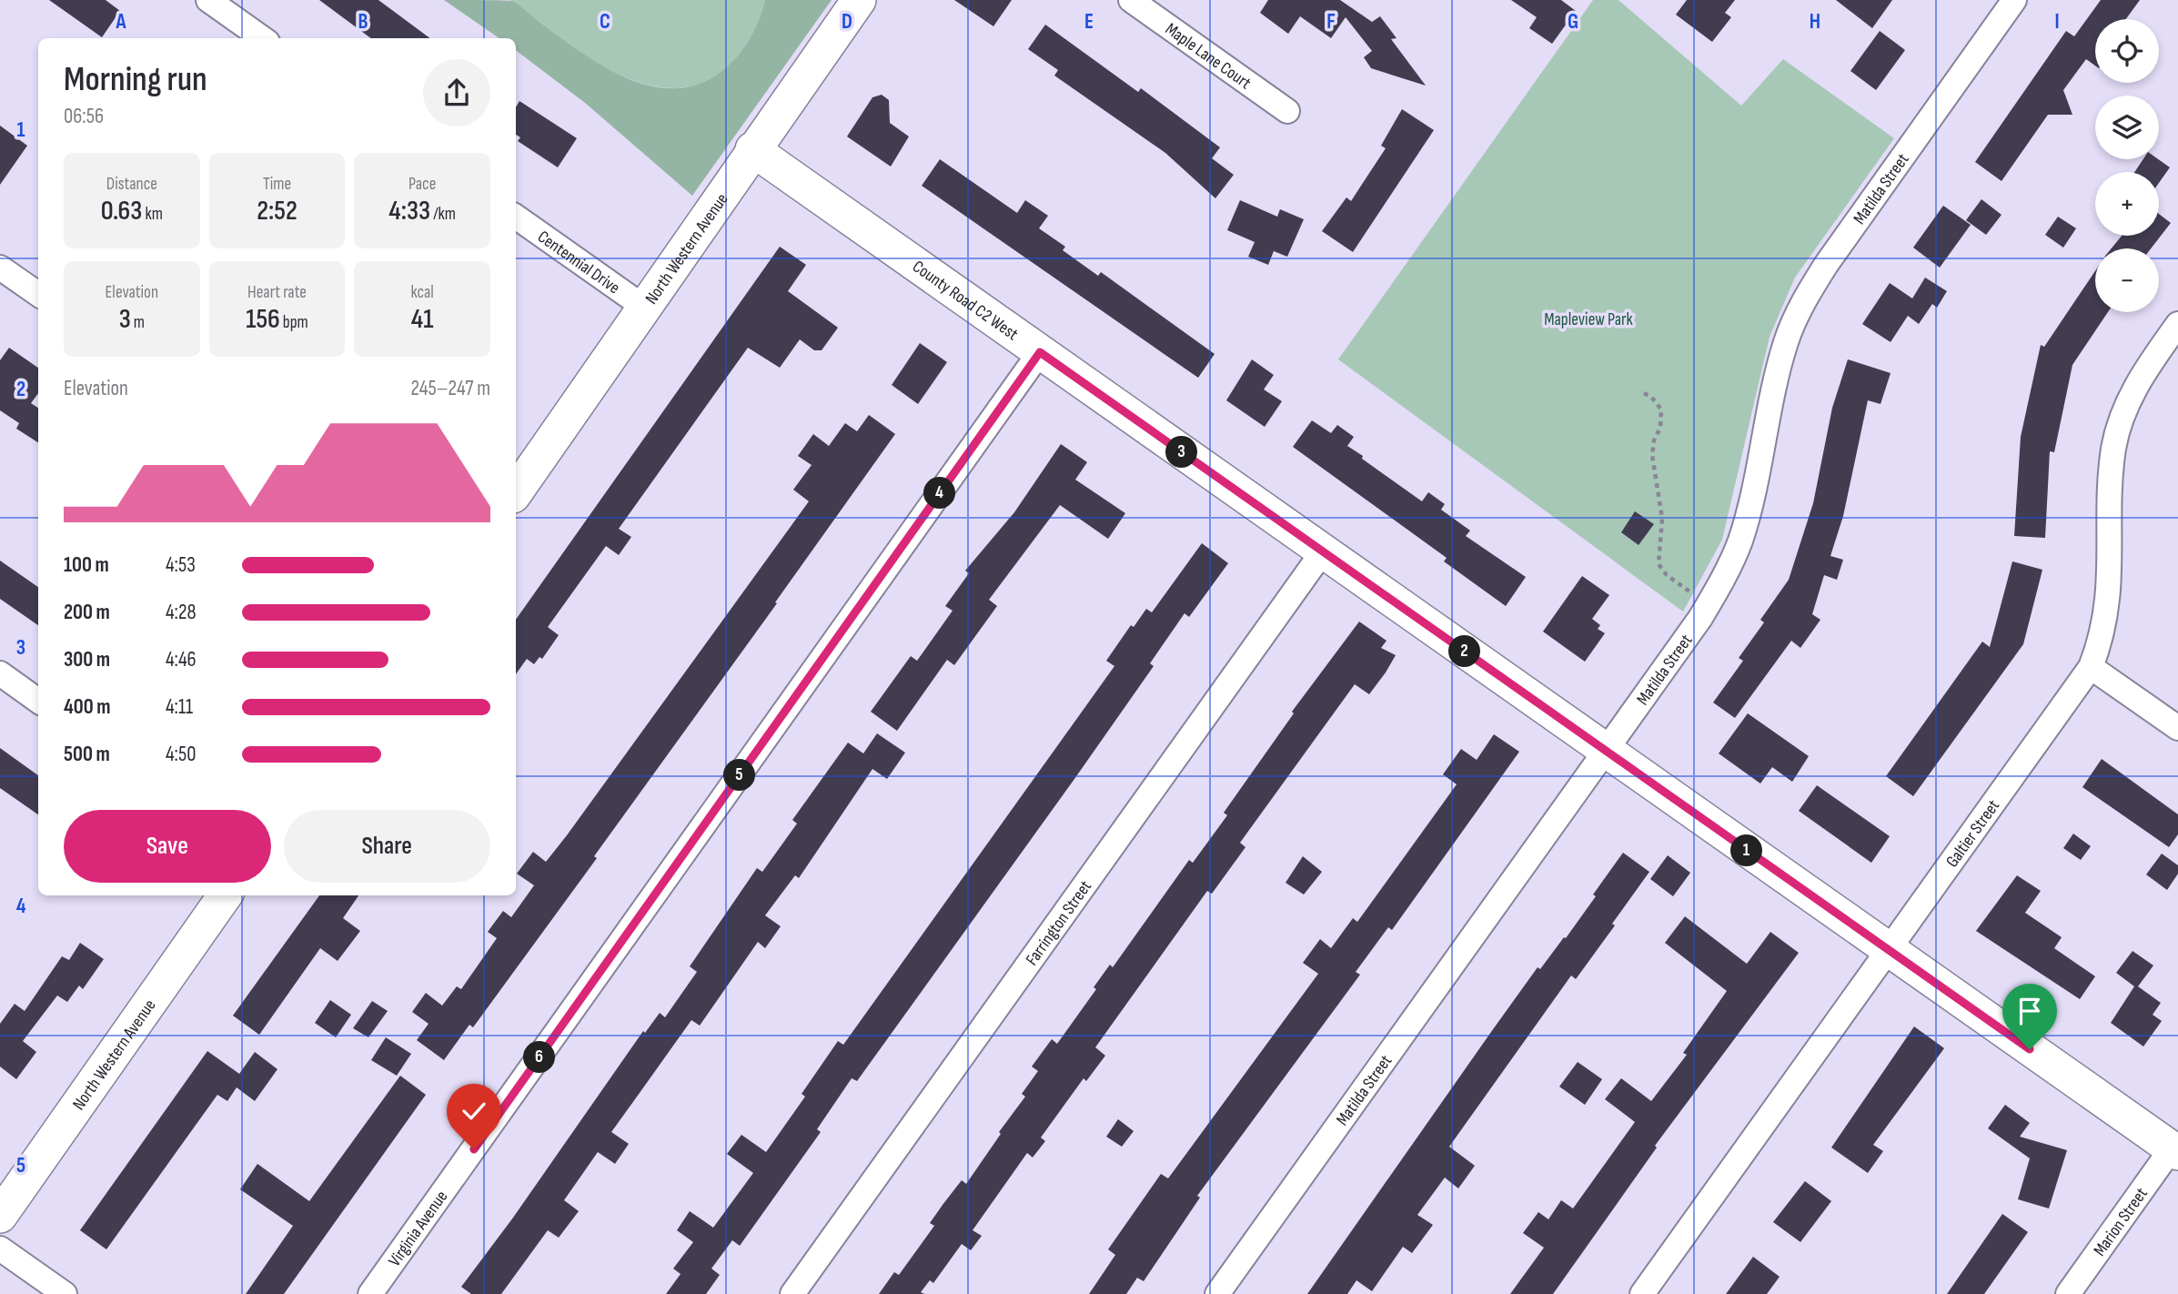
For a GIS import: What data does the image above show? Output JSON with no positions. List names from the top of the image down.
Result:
{
  "streets": {
    "street": [
      "Maple Lane Court",
      "Matilda Street",
      "North Western Avenue",
      "Centennial Drive",
      "County Road C2 West",
      "Galtier Street",
      "Farrington Street",
      "Marion Street",
      "Virginia Avenue"
    ]
  },
  "crossings": [
    ["Matilda Street", "County Road C2 West"],
    ["North Western Avenue", "Centennial Drive"],
    ["North Western Avenue", "County Road C2 West"],
    ["County Road C2 West", "Galtier Street"],
    ["County Road C2 West", "Farrington Street"],
    ["County Road C2 West", "Marion Street"],
    ["County Road C2 West", "Virginia Avenue"]
  ],
  "parks": ["Mapleview Park"],
  "page": {
    "map_buttons": ["+", "−"],
    "heading": ["Morning run", "06:56"],
    "stats": [
      ["Distance", "0.63 km"],
      ["Time", "2:52"],
      ["Pace", "4:33 /km"],
      ["Elevation", "3 m"],
      ["Heart rate", "156 bpm"],
      ["kcal", "41"]
    ],
    "chart": ["Elevation", "245–247 m"],
    "pins": [
      "3",
      "4",
      "2",
      "5",
      "1",
      "6"
    ],
    "list": [
      {
        "name": "100 m",
        "note": "4:53"
      },
      {
        "name": "200 m",
        "note": "4:28"
      },
      {
        "name": "300 m",
        "note": "4:46"
      },
      {
        "name": "400 m",
        "note": "4:11"
      },
      {
        "name": "500 m",
        "note": "4:50"
      }
    ],
    "buttons": ["Save", "Share"]
  },
  "grid": {
    "columns": [
      "A",
      "B",
      "C",
      "D",
      "E",
      "F",
      "G",
      "H",
      "I"
    ],
    "rows": [
      "1",
      "2",
      "3",
      "4",
      "5"
    ]
  }
}
